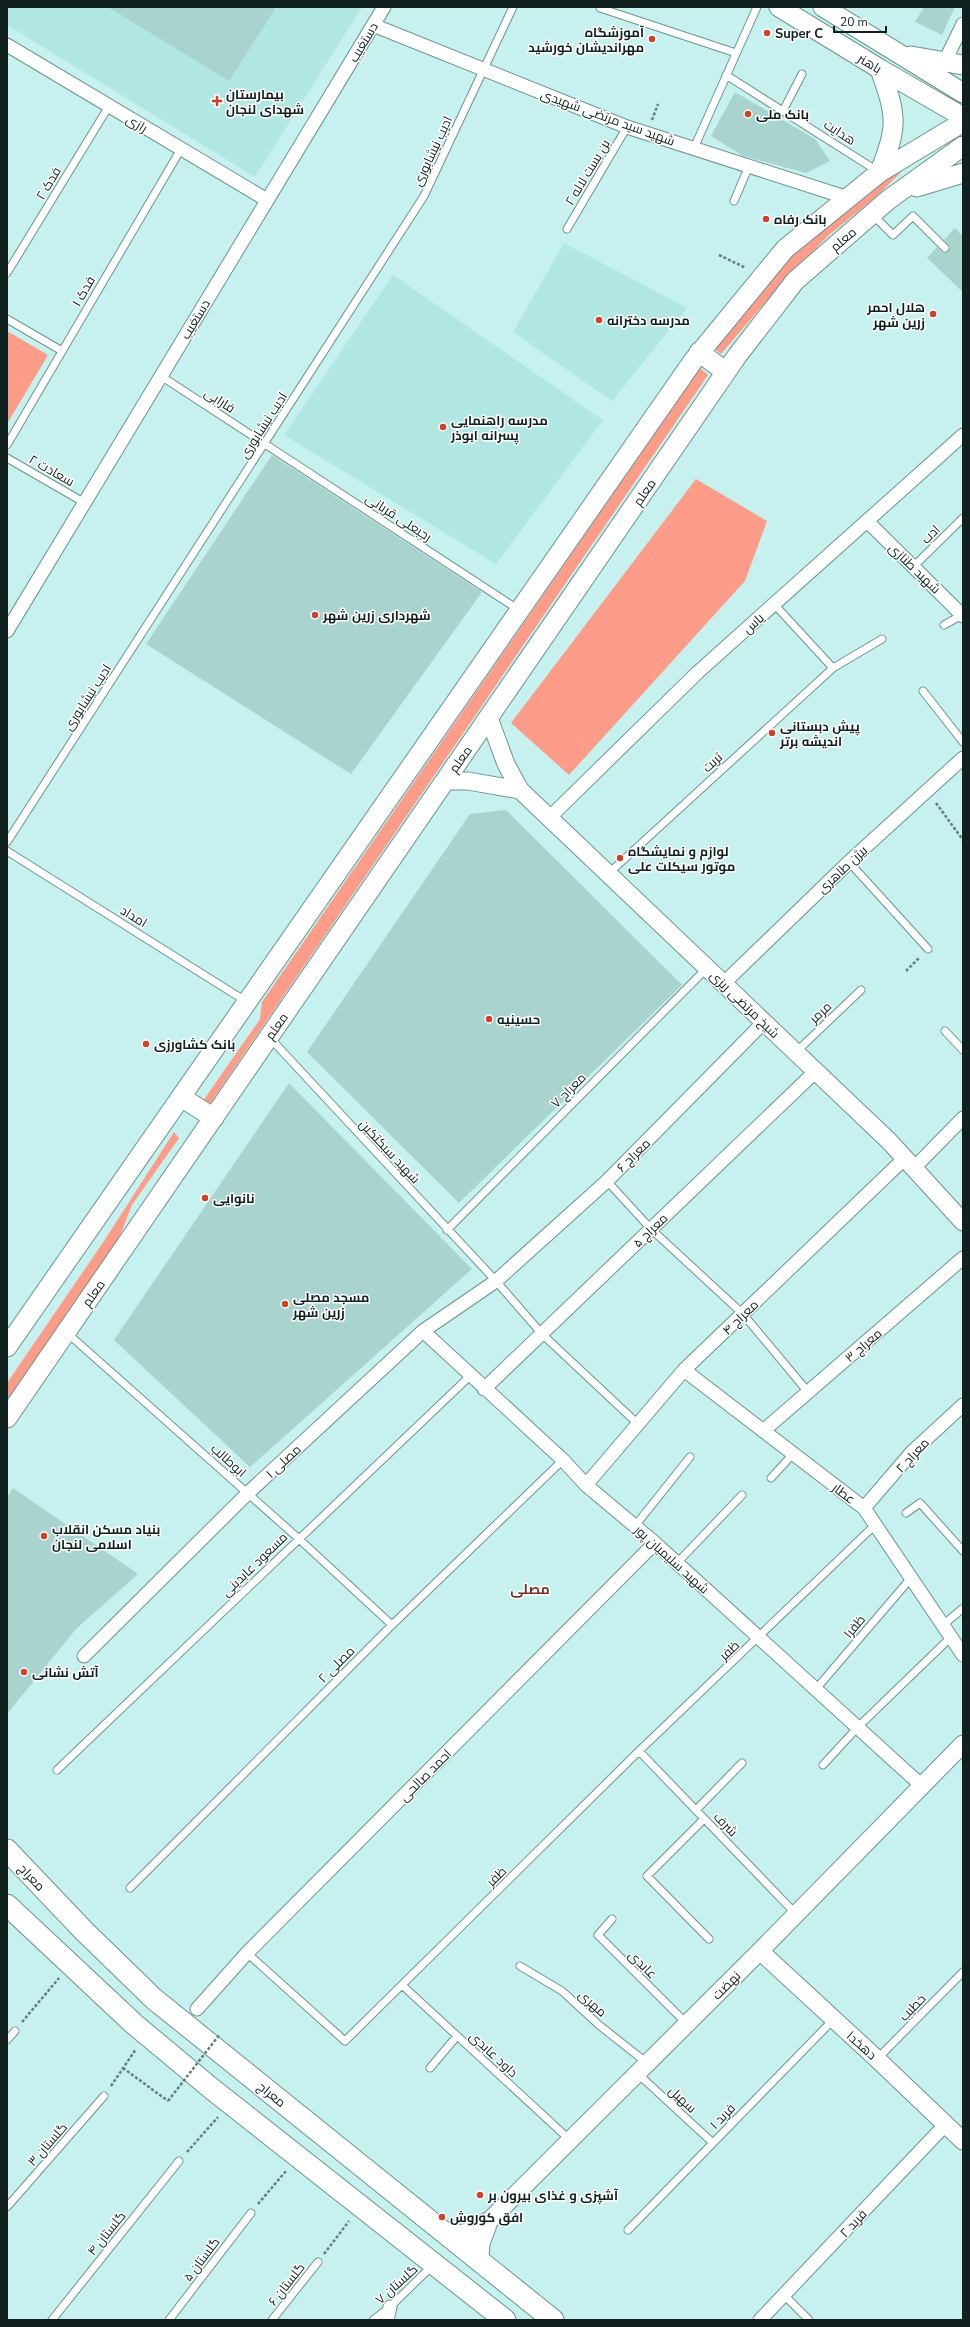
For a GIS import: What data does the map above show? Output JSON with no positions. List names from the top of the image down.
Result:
{
  "streets": {
    "main road": ["باهنر", "معلم", "معراج"],
    "street": [
      "دستغیب",
      "شهید سید مرتضی شهیدی",
      "رازی",
      "شهید طنازی",
      "یاس",
      "بیژن طاهری",
      "شیخ مرتضی ریزی",
      "معراج ۶",
      "معراج ۵",
      "معراج ۴",
      "معراج ۳",
      "معراج ۲",
      "مصلی ۱",
      "عطار",
      "شهید سلیمیان پور",
      "احمد صالحی",
      "نهضت",
      "دهخدا",
      "فرید ۲"
    ],
    "lane": [
      "هدایت",
      "ادیب نیشابوری",
      "بن بست لاله ۲",
      "فدک ۲",
      "فدک ۱",
      "فارابی",
      "سعادت ۲",
      "رجبعلی قربانی",
      "ادب",
      "تربت",
      "امداد",
      "مرمر",
      "معراح ۷",
      "شهید سبکتکین",
      "ابوطالب",
      "مسعود عابدینی",
      "ظفرا",
      "ظفر",
      "مصلی ۲",
      "شرف",
      "عابدی",
      "مهری",
      "خطیب",
      "داود عابدی",
      "سهیل",
      "فرید ۱",
      "گلستان ۳",
      "گلستان ۴",
      "گلستان ۵",
      "گلستان ۶",
      "گلستان ۷"
    ]
  },
  "crossings": [
    ["دستغیب", "شهید سید مرتضی شهیدی"],
    ["دستغیب", "رازی"],
    ["دستغیب", "فارابی"],
    ["دستغیب", "سعادت ۲"],
    ["شهید سید مرتضی شهیدی", "ادیب نیشابوری"],
    ["شهید سید مرتضی شهیدی", "بن بست لاله ۲"],
    ["رازی", "فدک ۲"],
    ["رازی", "فدک ۱"],
    ["ادیب نیشابوری", "فارابی"],
    ["ادیب نیشابوری", "رجبعلی قربانی"],
    ["معلم", "شیخ مرتضی ریزی"],
    ["معلم", "شهید سبکتکین"],
    ["معلم", "ابوطالب"],
    ["فارابی", "رجبعلی قربانی"],
    ["ادب", "شهید طنازی"],
    ["شهید طنازی", "یاس"],
    ["یاس", "شیخ مرتضی ریزی"],
    ["تربت", "شیخ مرتضی ریزی"],
    ["بیژن طاهری", "شیخ مرتضی ریزی"],
    ["شیخ مرتضی ریزی", "مرمر"],
    ["شیخ مرتضی ریزی", "معراح ۷"],
    ["شیخ مرتضی ریزی", "معراج ۶"],
    ["شیخ مرتضی ریزی", "معراج ۵"],
    ["شیخ مرتضی ریزی", "معراج ۴"],
    ["معراح ۷", "شهید سبکتکین"],
    ["شهید سبکتکین", "معراج ۶"],
    ["شهید سبکتکین", "معراج ۵"],
    ["شهید سبکتکین", "معراج ۴"],
    ["شهید سبکتکین", "مصلی ۱"],
    ["معراج ۶", "مصلی ۱"],
    ["معراج ۵", "شهید سلیمیان پور"],
    ["معراج ۴", "عطار"],
    ["معراج ۴", "شهید سلیمیان پور"],
    ["معراج ۳", "عطار"],
    ["معراج ۲", "عطار"],
    ["ابوطالب", "مصلی ۱"],
    ["ابوطالب", "مسعود عابدینی"],
    ["ابوطالب", "مصلی ۲"],
    ["مصلی ۱", "شهید سلیمیان پور"],
    ["عطار", "ظفرا"],
    ["عطار", "ظفر"],
    ["شهید سلیمیان پور", "مسعود عابدینی"],
    ["شهید سلیمیان پور", "ظفرا"],
    ["شهید سلیمیان پور", "ظفر"],
    ["شهید سلیمیان پور", "مصلی ۲"],
    ["شهید سلیمیان پور", "احمد صالحی"],
    ["شهید سلیمیان پور", "نهضت"],
    ["ظفر", "احمد صالحی"],
    ["ظفر", "شرف"],
    ["ظفر", "داود عابدی"],
    ["شرف", "نهضت"],
    ["عابدی", "نهضت"],
    ["نهضت", "مهری"],
    ["نهضت", "دهخدا"],
    ["نهضت", "داود عابدی"],
    ["نهضت", "سهیل"],
    ["مهری", "سهیل"],
    ["خطیب", "دهخدا"],
    ["دهخدا", "فرید ۱"],
    ["دهخدا", "فرید ۲"],
    ["سهیل", "فرید ۱"]
  ],
  "districts": ["مصلی"],
  "places": {
    "other": [
      "Super C",
      "آموزشگاه مهراندیشان خورشید",
      "بانک ملی",
      "بانک رفاه",
      "هلال احمر زرین شهر",
      "مدرسه دخترانه",
      "مدرسه راهنمایی پسرانه ابوذر",
      "شهرداری زرین شهر",
      "پیش دبستانی اندیشه برتر",
      "لوازم و نمایشگاه موتور سیکلت علی",
      "حسینیه",
      "بانک کشاورزی",
      "نانوایی",
      "مسجد مصلی زرین شهر",
      "بنیاد مسکن انقلاب اسلامی لنجان",
      "آتش نشانی",
      "آشپزی و غذای بیرون بر",
      "افق کوروش"
    ],
    "health": ["بیمارستان شهدای لنجان"]
  },
  "scale_bar": "20 m"
}
